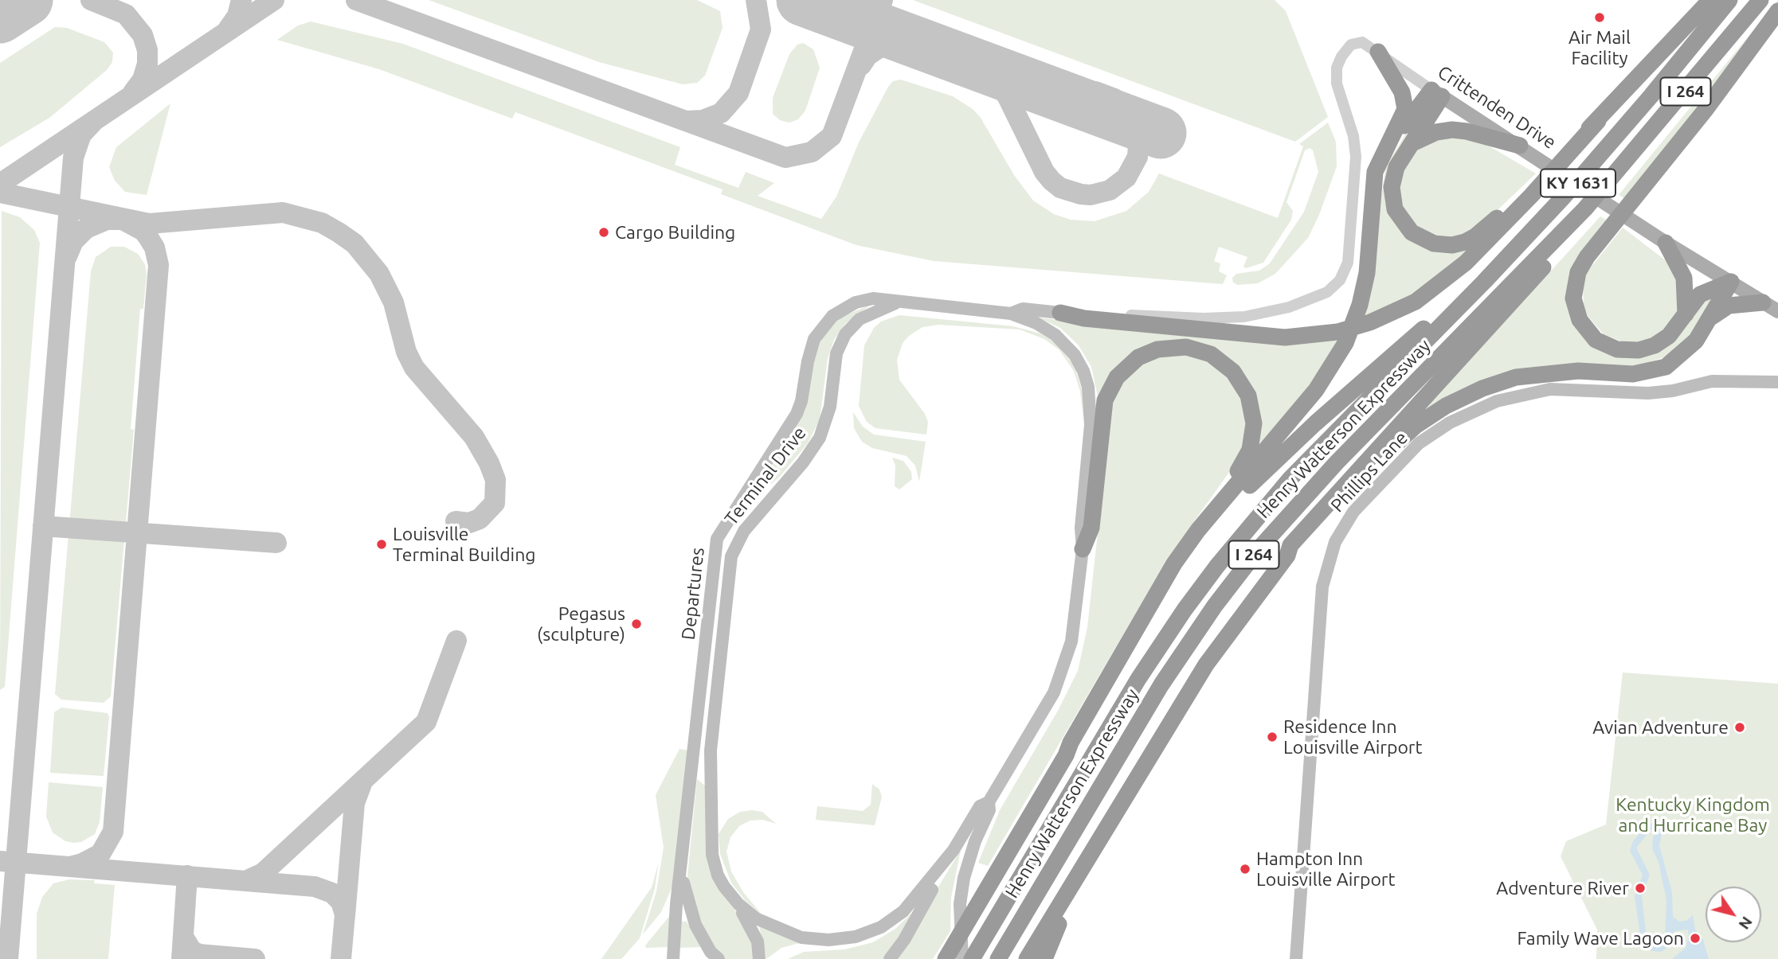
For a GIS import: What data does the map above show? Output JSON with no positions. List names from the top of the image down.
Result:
{
  "streets": {
    "highway": ["I 264", "Henry Watterson Expressway"],
    "main road": [
      "Crittenden Drive",
      "KY 1631",
      "Phillips Lane",
      "Terminal Drive",
      "Departures"
    ]
  },
  "crossings": [
    ["Terminal Drive", "Departures"]
  ],
  "parks": ["Kentucky Kingdom and Hurricane Bay"],
  "places": [
    "Air Mail Facility",
    "Cargo Building",
    "Louisville Terminal Building",
    "Pegasus (sculpture)",
    "Avian Adventure",
    "Residence Inn Louisville Airport",
    "Hampton Inn Louisville Airport",
    "Adventure River",
    "Family Wave Lagoon"
  ],
  "north": "bottom right"
}
